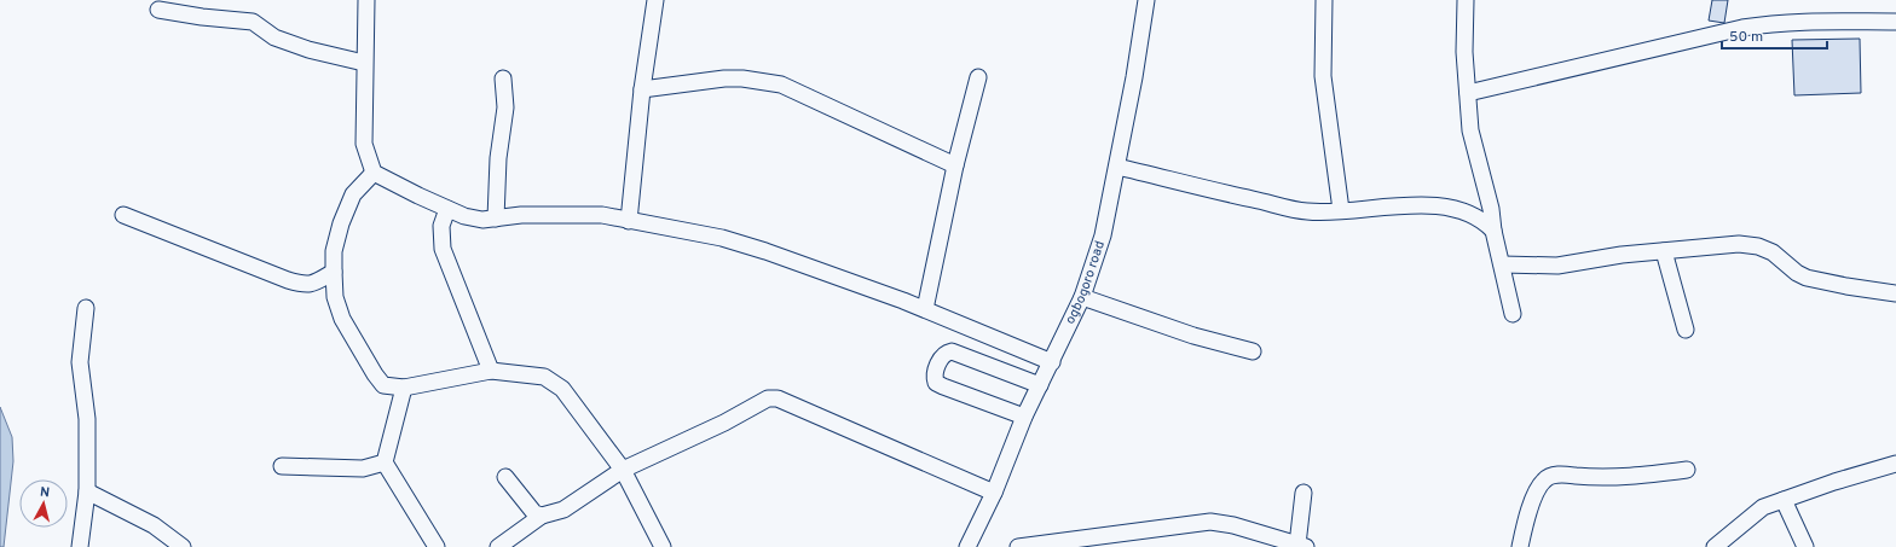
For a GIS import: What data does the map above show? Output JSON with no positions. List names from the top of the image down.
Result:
{
  "streets": {
    "street": ["ogbogoro road"]
  },
  "scale_bar": "50 m",
  "north": "top"
}
